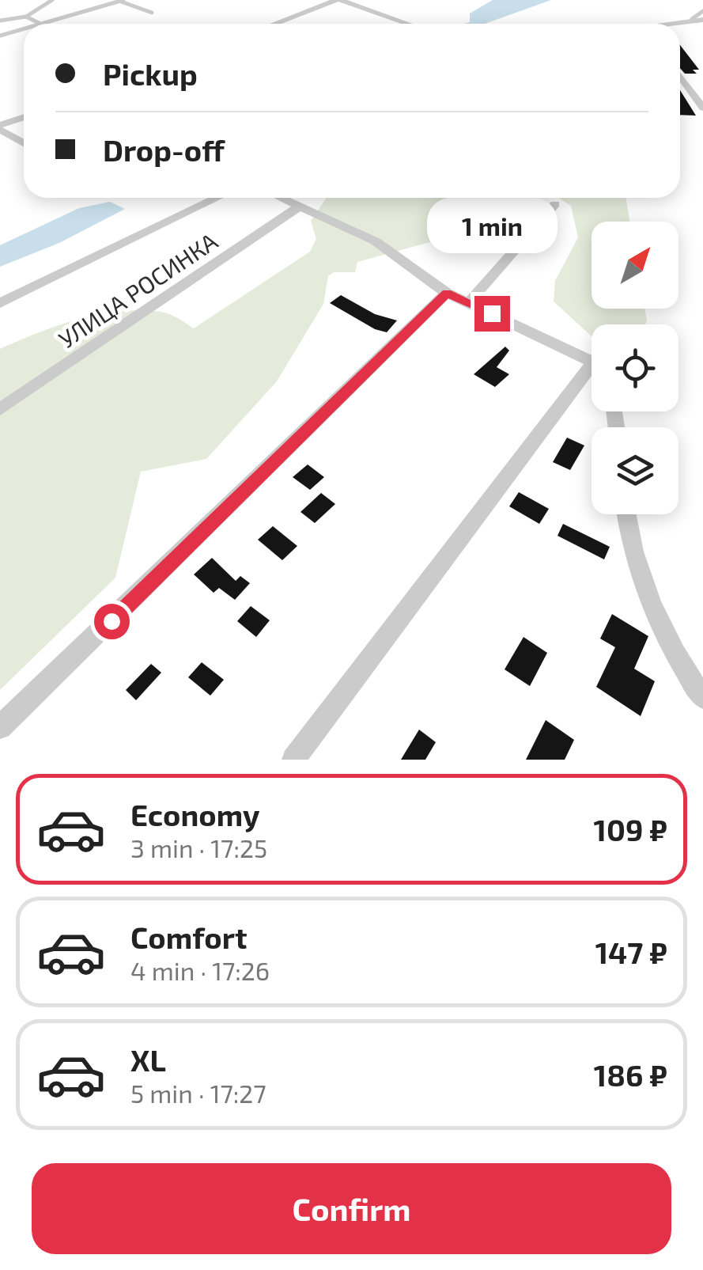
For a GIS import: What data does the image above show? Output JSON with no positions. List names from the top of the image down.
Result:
{
  "streets": {
    "street": ["УЛИЦА РОСИНКА"]
  },
  "north": "top right",
  "page": {
    "banner": ["Pickup", "Drop-off"],
    "bubble": "1 min",
    "list": [
      {
        "name": "Economy",
        "note": "3 min · 17:25",
        "value": "109 ₽"
      },
      {
        "name": "Comfort",
        "note": "4 min · 17:26",
        "value": "147 ₽"
      },
      {
        "name": "XL",
        "note": "5 min · 17:27",
        "value": "186 ₽"
      }
    ],
    "buttons": "Confirm"
  }
}
